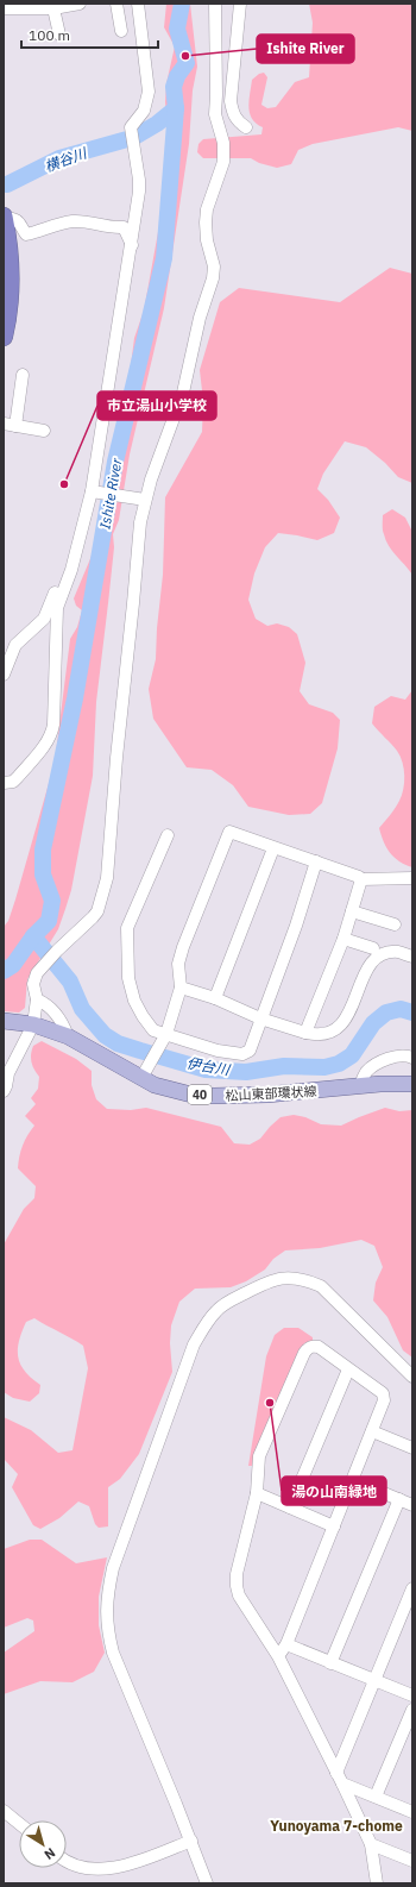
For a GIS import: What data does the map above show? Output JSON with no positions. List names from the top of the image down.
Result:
{
  "streets": {
    "main road": ["松山東部環状線", "40"]
  },
  "districts": ["Yunoyama 7-chome"],
  "water": ["横谷川", "Ishite River", "伊台川"],
  "places": ["Ishite River", "市立湯山小学校", "湯の山南緑地"],
  "scale_bar": "100 m",
  "north": "bottom right"
}
